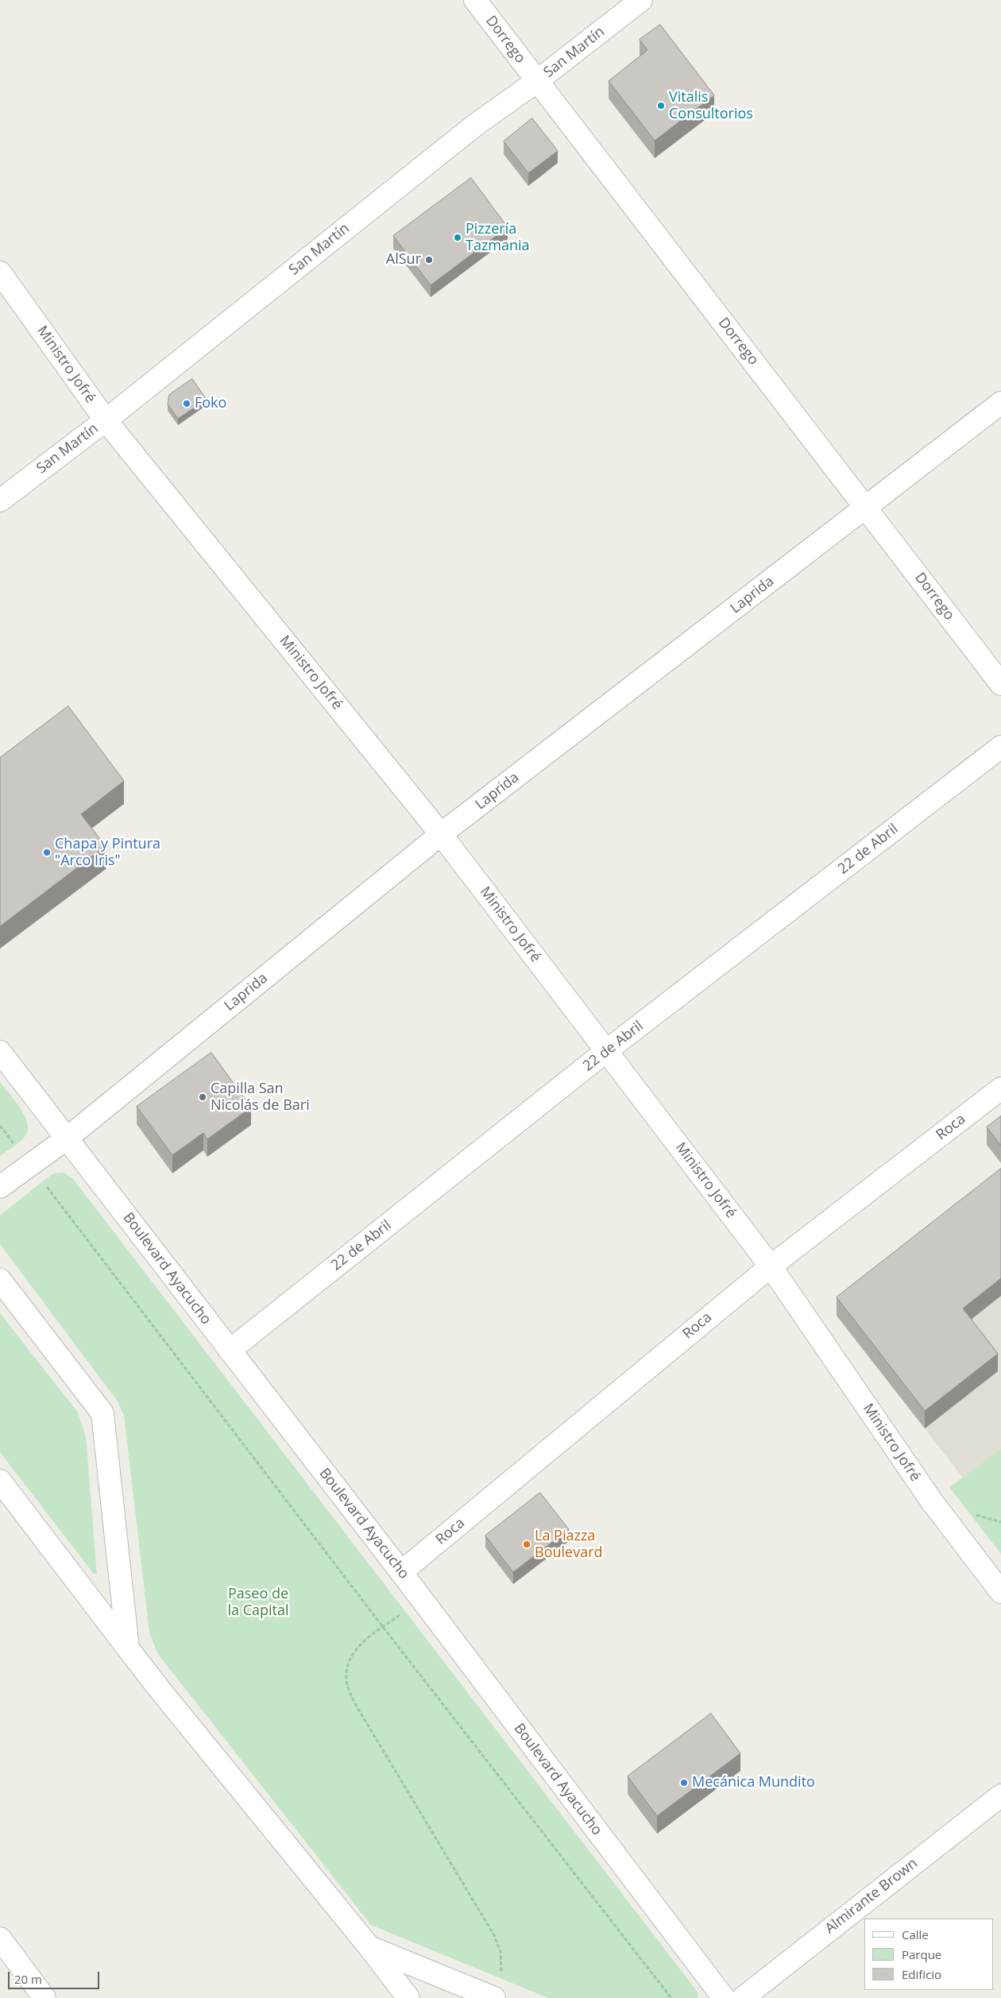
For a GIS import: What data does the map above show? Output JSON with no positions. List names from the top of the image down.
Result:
{
  "streets": {
    "street": [
      "Dorrego",
      "San Martín",
      "Ministro Jofré",
      "Laprida",
      "22 de Abril",
      "Roca",
      "Boulevard Ayacucho",
      "Almirante Brown"
    ]
  },
  "crossings": [
    ["Dorrego", "San Martín"],
    ["Dorrego", "Laprida"],
    ["San Martín", "Ministro Jofré"],
    ["Ministro Jofré", "Laprida"],
    ["Ministro Jofré", "22 de Abril"],
    ["Ministro Jofré", "Roca"],
    ["Laprida", "Boulevard Ayacucho"],
    ["22 de Abril", "Boulevard Ayacucho"],
    ["Roca", "Boulevard Ayacucho"]
  ],
  "parks": ["Paseo de la Capital"],
  "places": [
    "Vitalis Consultorios",
    "Pizzería Tazmania",
    "AlSur",
    "Foko",
    "Chapa y Pintura \"Arco Iris\"",
    "Capilla San Nicolás de Bari",
    "La Piazza Boulevard",
    "Mecánica Mundito"
  ],
  "legend": ["Calle", "Parque", "Edificio"],
  "scale_bar": "20 m"
}
